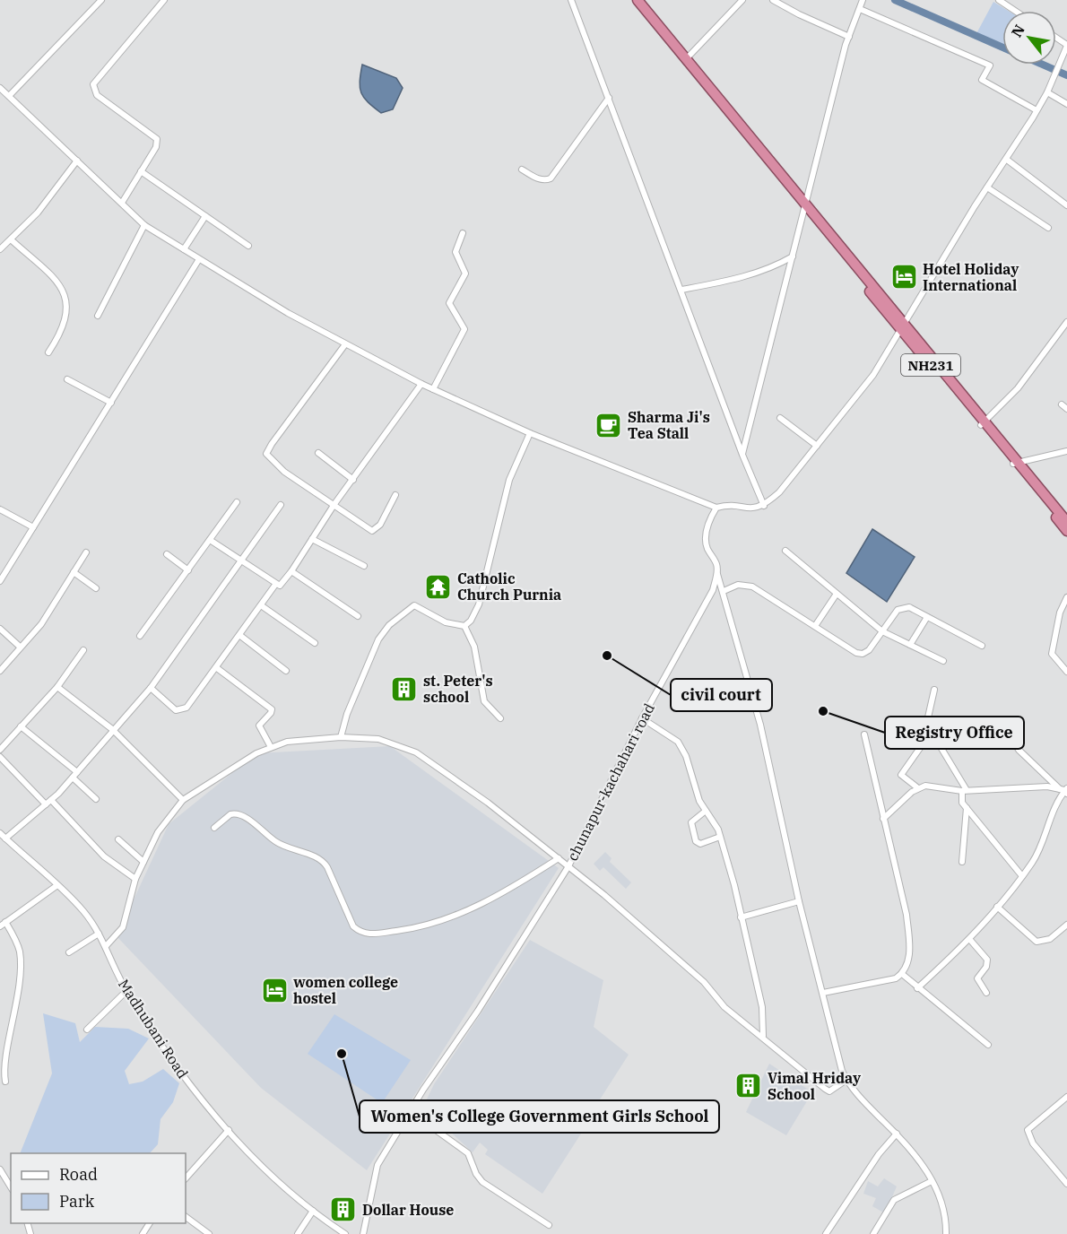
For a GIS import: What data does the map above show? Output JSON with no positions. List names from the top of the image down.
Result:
{
  "streets": {
    "highway": ["NH231"],
    "street": ["chunapur-kachahari road", "Madhubani Road"]
  },
  "places": {
    "hotel": ["Hotel Holiday International", "women college hostel"],
    "cafe": ["Sharma Ji's Tea Stall"],
    "temple": ["Catholic Church Purnia"],
    "other": ["civil court", "Registry Office", "Women's College Government Girls School"],
    "building": ["st. Peter's school", "Vimal Hriday School", "Dollar House"]
  },
  "legend": ["Road", "Park"],
  "north": "top left"
}
